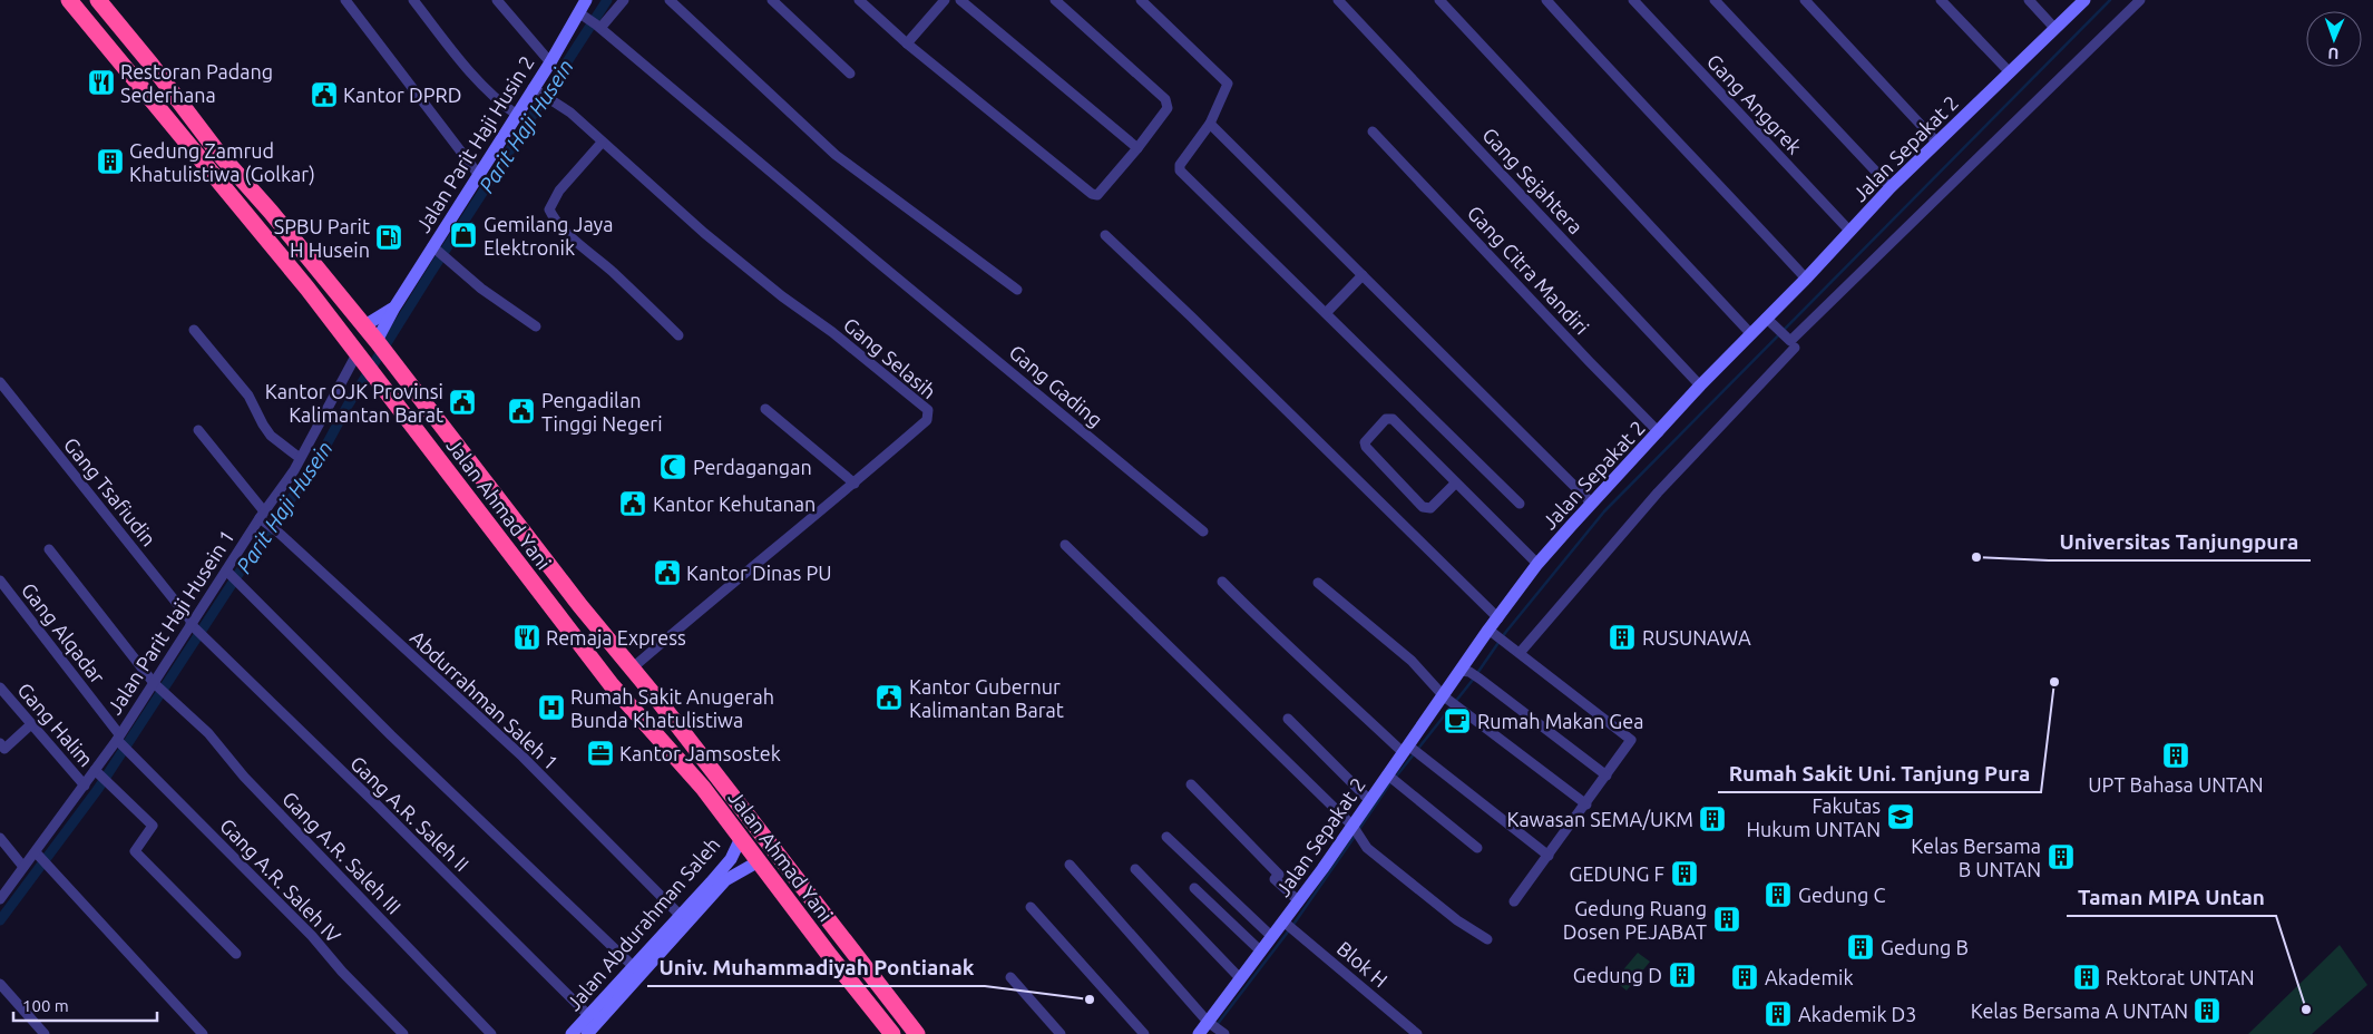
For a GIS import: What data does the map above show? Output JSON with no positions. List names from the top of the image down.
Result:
{
  "streets": {
    "highway": ["Jalan Ahmad Yani"],
    "street": [
      "Gang Anggrek",
      "Jalan Parit Haji Husin 2",
      "Jalan Sepakat 2",
      "Gang Sejahtera",
      "Gang Citra Mandiri",
      "Gang Selasih",
      "Gang Gading",
      "Gang Tsafiudin",
      "Jalan Parit Haji Husein 1",
      "Gang Alqadar",
      "Abdurrahman Saleh 1",
      "Gang Halim",
      "Gang A.R. Saleh II",
      "Gang A.R. Saleh III",
      "Gang A.R. Saleh IV",
      "Jalan Abdurahman Saleh",
      "Blok H"
    ]
  },
  "crossings": [
    ["Gang Anggrek", "Jalan Sepakat 2"],
    ["Jalan Parit Haji Husin 2", "Gang Selasih"],
    ["Jalan Parit Haji Husin 2", "Gang Gading"],
    ["Jalan Parit Haji Husin 2", "Jalan Ahmad Yani"],
    ["Jalan Sepakat 2", "Gang Sejahtera"],
    ["Jalan Sepakat 2", "Gang Citra Mandiri"],
    ["Jalan Sepakat 2", "Blok H"],
    ["Gang Selasih", "Jalan Ahmad Yani"],
    ["Gang Tsafiudin", "Jalan Parit Haji Husein 1"],
    ["Gang Tsafiudin", "Gang A.R. Saleh II"],
    ["Jalan Ahmad Yani", "Jalan Parit Haji Husein 1"],
    ["Jalan Ahmad Yani", "Jalan Abdurahman Saleh"],
    ["Jalan Parit Haji Husein 1", "Gang Alqadar"],
    ["Jalan Parit Haji Husein 1", "Abdurrahman Saleh 1"],
    ["Jalan Parit Haji Husein 1", "Gang Halim"],
    ["Jalan Parit Haji Husein 1", "Gang A.R. Saleh III"],
    ["Gang Alqadar", "Gang A.R. Saleh IV"],
    ["Abdurrahman Saleh 1", "Jalan Abdurahman Saleh"],
    ["Gang A.R. Saleh II", "Jalan Abdurahman Saleh"]
  ],
  "water": ["Parit Haji Husein"],
  "places": {
    "restaurant": ["Restoran Padang Sederhana", "Remaja Express"],
    "public building": [
      "Kantor DPRD",
      "Kantor OJK Provinsi Kalimantan Barat",
      "Pengadilan Tinggi Negeri",
      "Kantor Kehutanan",
      "Kantor Dinas PU",
      "Kantor Gubernur Kalimantan Barat"
    ],
    "building": [
      "Gedung Zamrud Khatulistiwa (Golkar)",
      "RUSUNAWA",
      "UPT Bahasa UNTAN",
      "Kawasan SEMA/UKM",
      "Kelas Bersama B UNTAN",
      "GEDUNG F",
      "Gedung C",
      "Gedung Ruang Dosen PEJABAT",
      "Gedung B",
      "Gedung D",
      "Akademik",
      "Rektorat UNTAN",
      "Kelas Bersama A UNTAN",
      "Akademik D3"
    ],
    "shop": ["Gemilang Jaya Elektronik"],
    "fuel station": ["SPBU Parit H Husein"],
    "mosque": ["Perdagangan"],
    "other": [
      "Universitas Tanjungpura",
      "Rumah Sakit Uni. Tanjung Pura",
      "Univ. Muhammadiyah Pontianak",
      "Taman MIPA Untan"
    ],
    "hospital": ["Rumah Sakit Anugerah Bunda Khatulistiwa"],
    "cafe": ["Rumah Makan Gea"],
    "office": ["Kantor Jamsostek"],
    "school or university": ["Fakutas Hukum UNTAN"]
  },
  "scale_bar": "100 m",
  "north": "bottom"
}
